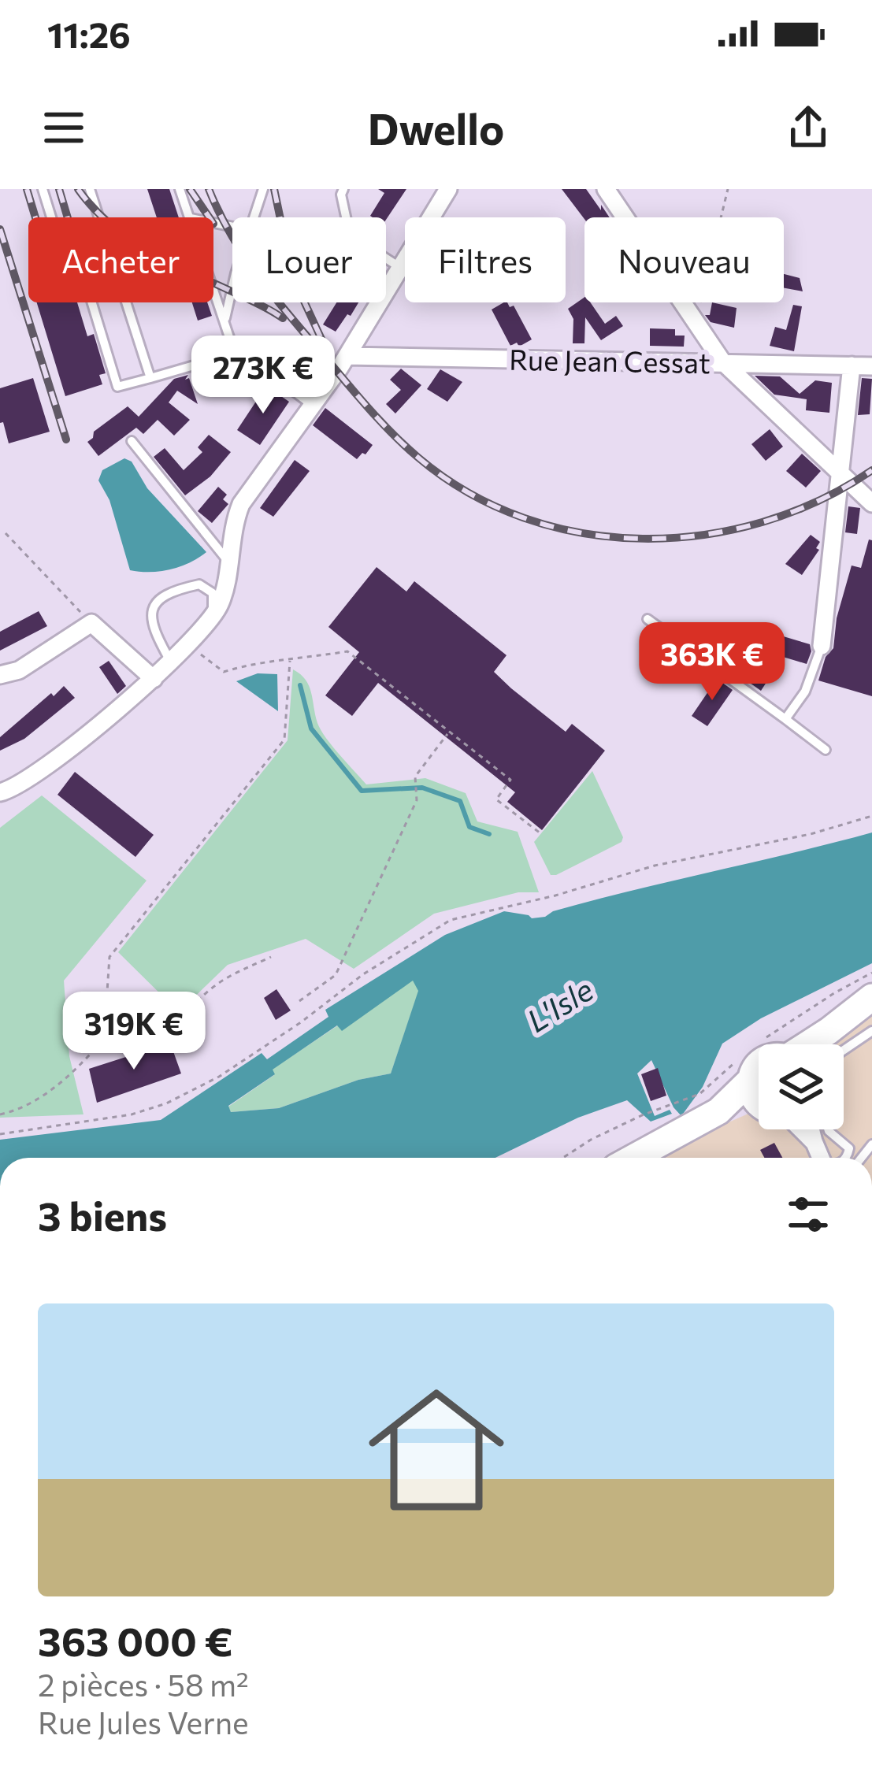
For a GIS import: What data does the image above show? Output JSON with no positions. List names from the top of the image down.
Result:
{
  "streets": {
    "street": ["Rue Jean Cessat"]
  },
  "water": ["L'Isle"],
  "page": {
    "status": "11:26",
    "header": "Dwello",
    "chip": [
      "Acheter",
      "Louer",
      "Filtres",
      "Nouveau"
    ],
    "price": ["273K €", "363K €", "319K €"],
    "heading": "3 biens",
    "list": [
      {
        "name": "363 000 €",
        "note": "2 pièces · 58 m² · Rue Jules Verne"
      }
    ]
  }
}
